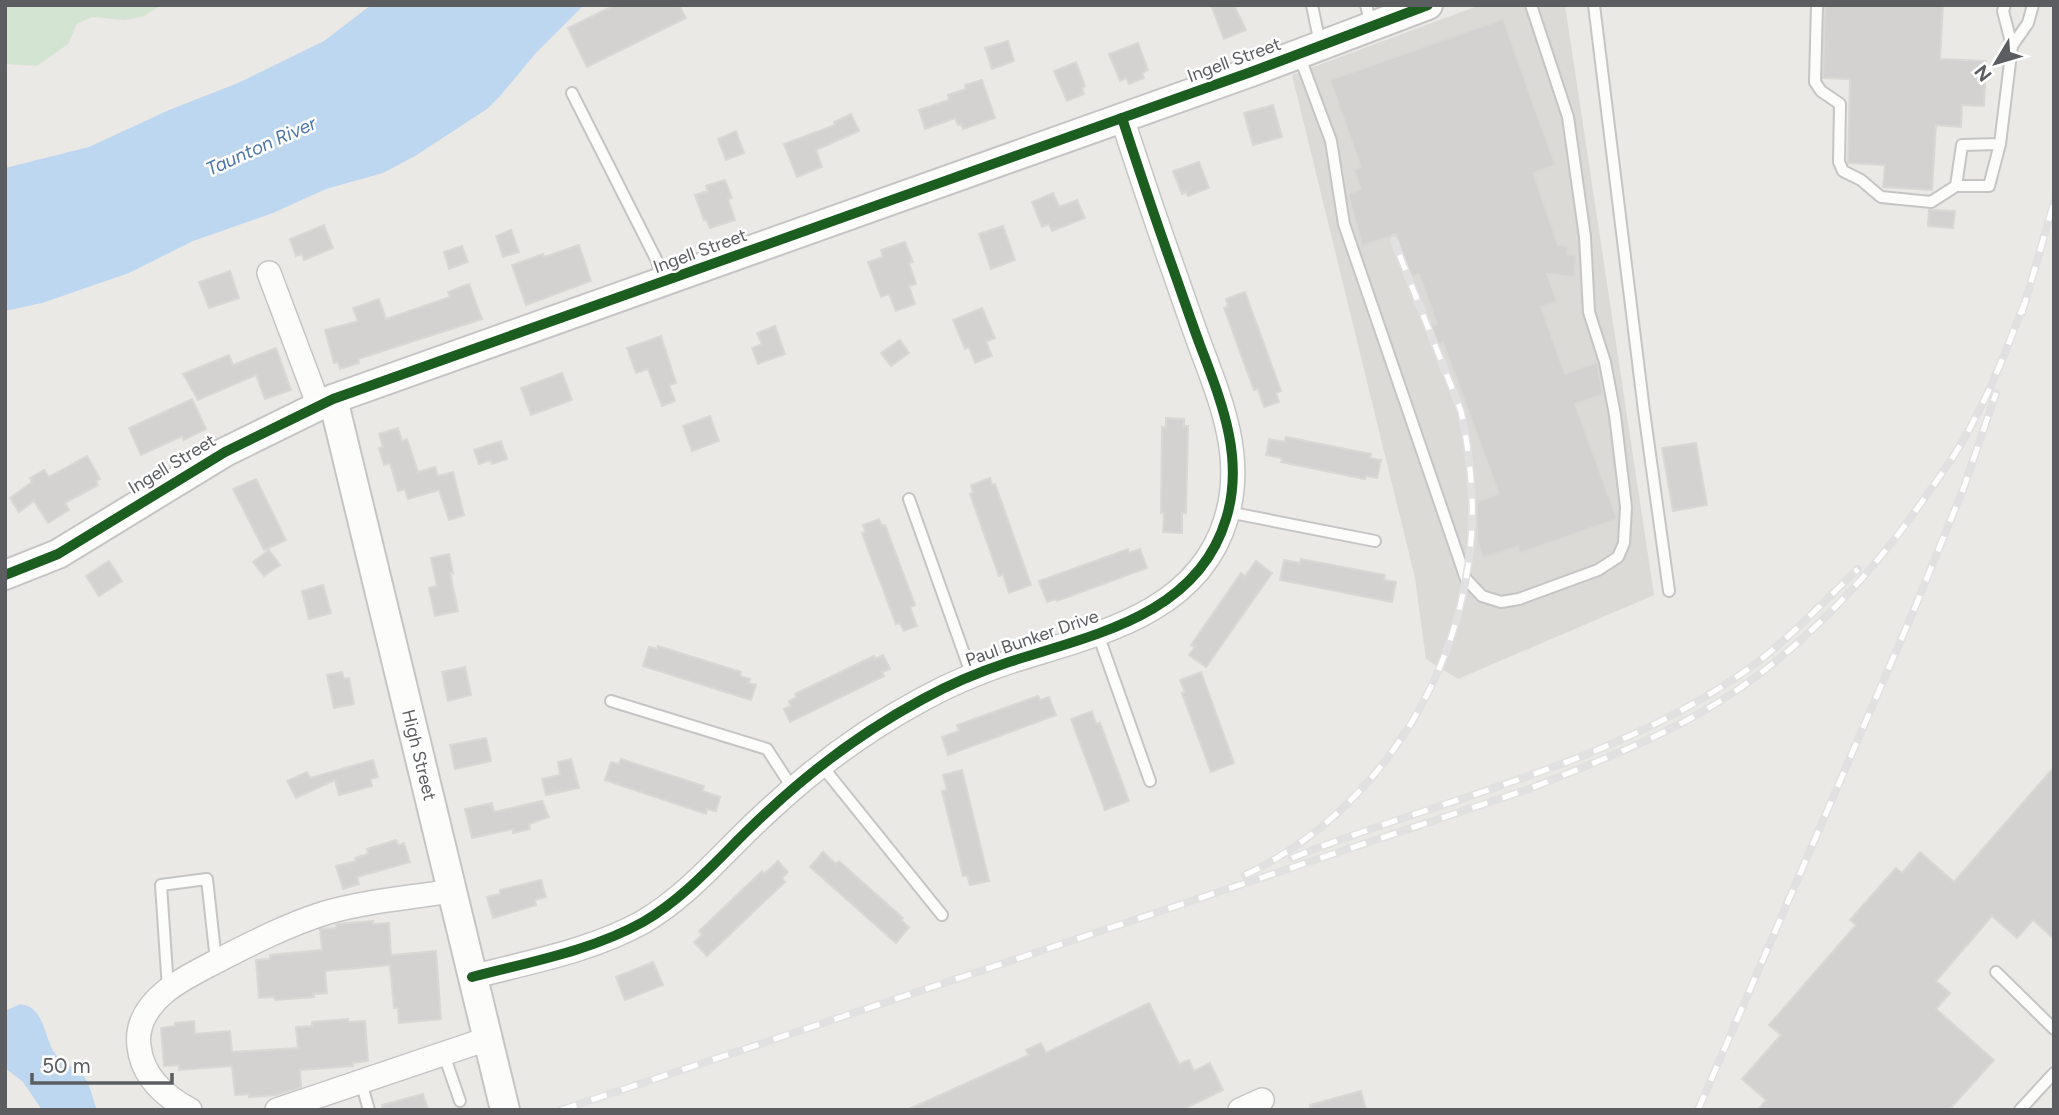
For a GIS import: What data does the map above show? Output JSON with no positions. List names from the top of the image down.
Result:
{
  "streets": {
    "street": ["Ingell Street", "Paul Bunker Drive", "High Street"]
  },
  "crossings": [
    ["Ingell Street", "Paul Bunker Drive"],
    ["Ingell Street", "High Street"],
    ["Paul Bunker Drive", "High Street"]
  ],
  "water": ["Taunton River"],
  "scale_bar": "50 m",
  "north": "bottom left"
}
